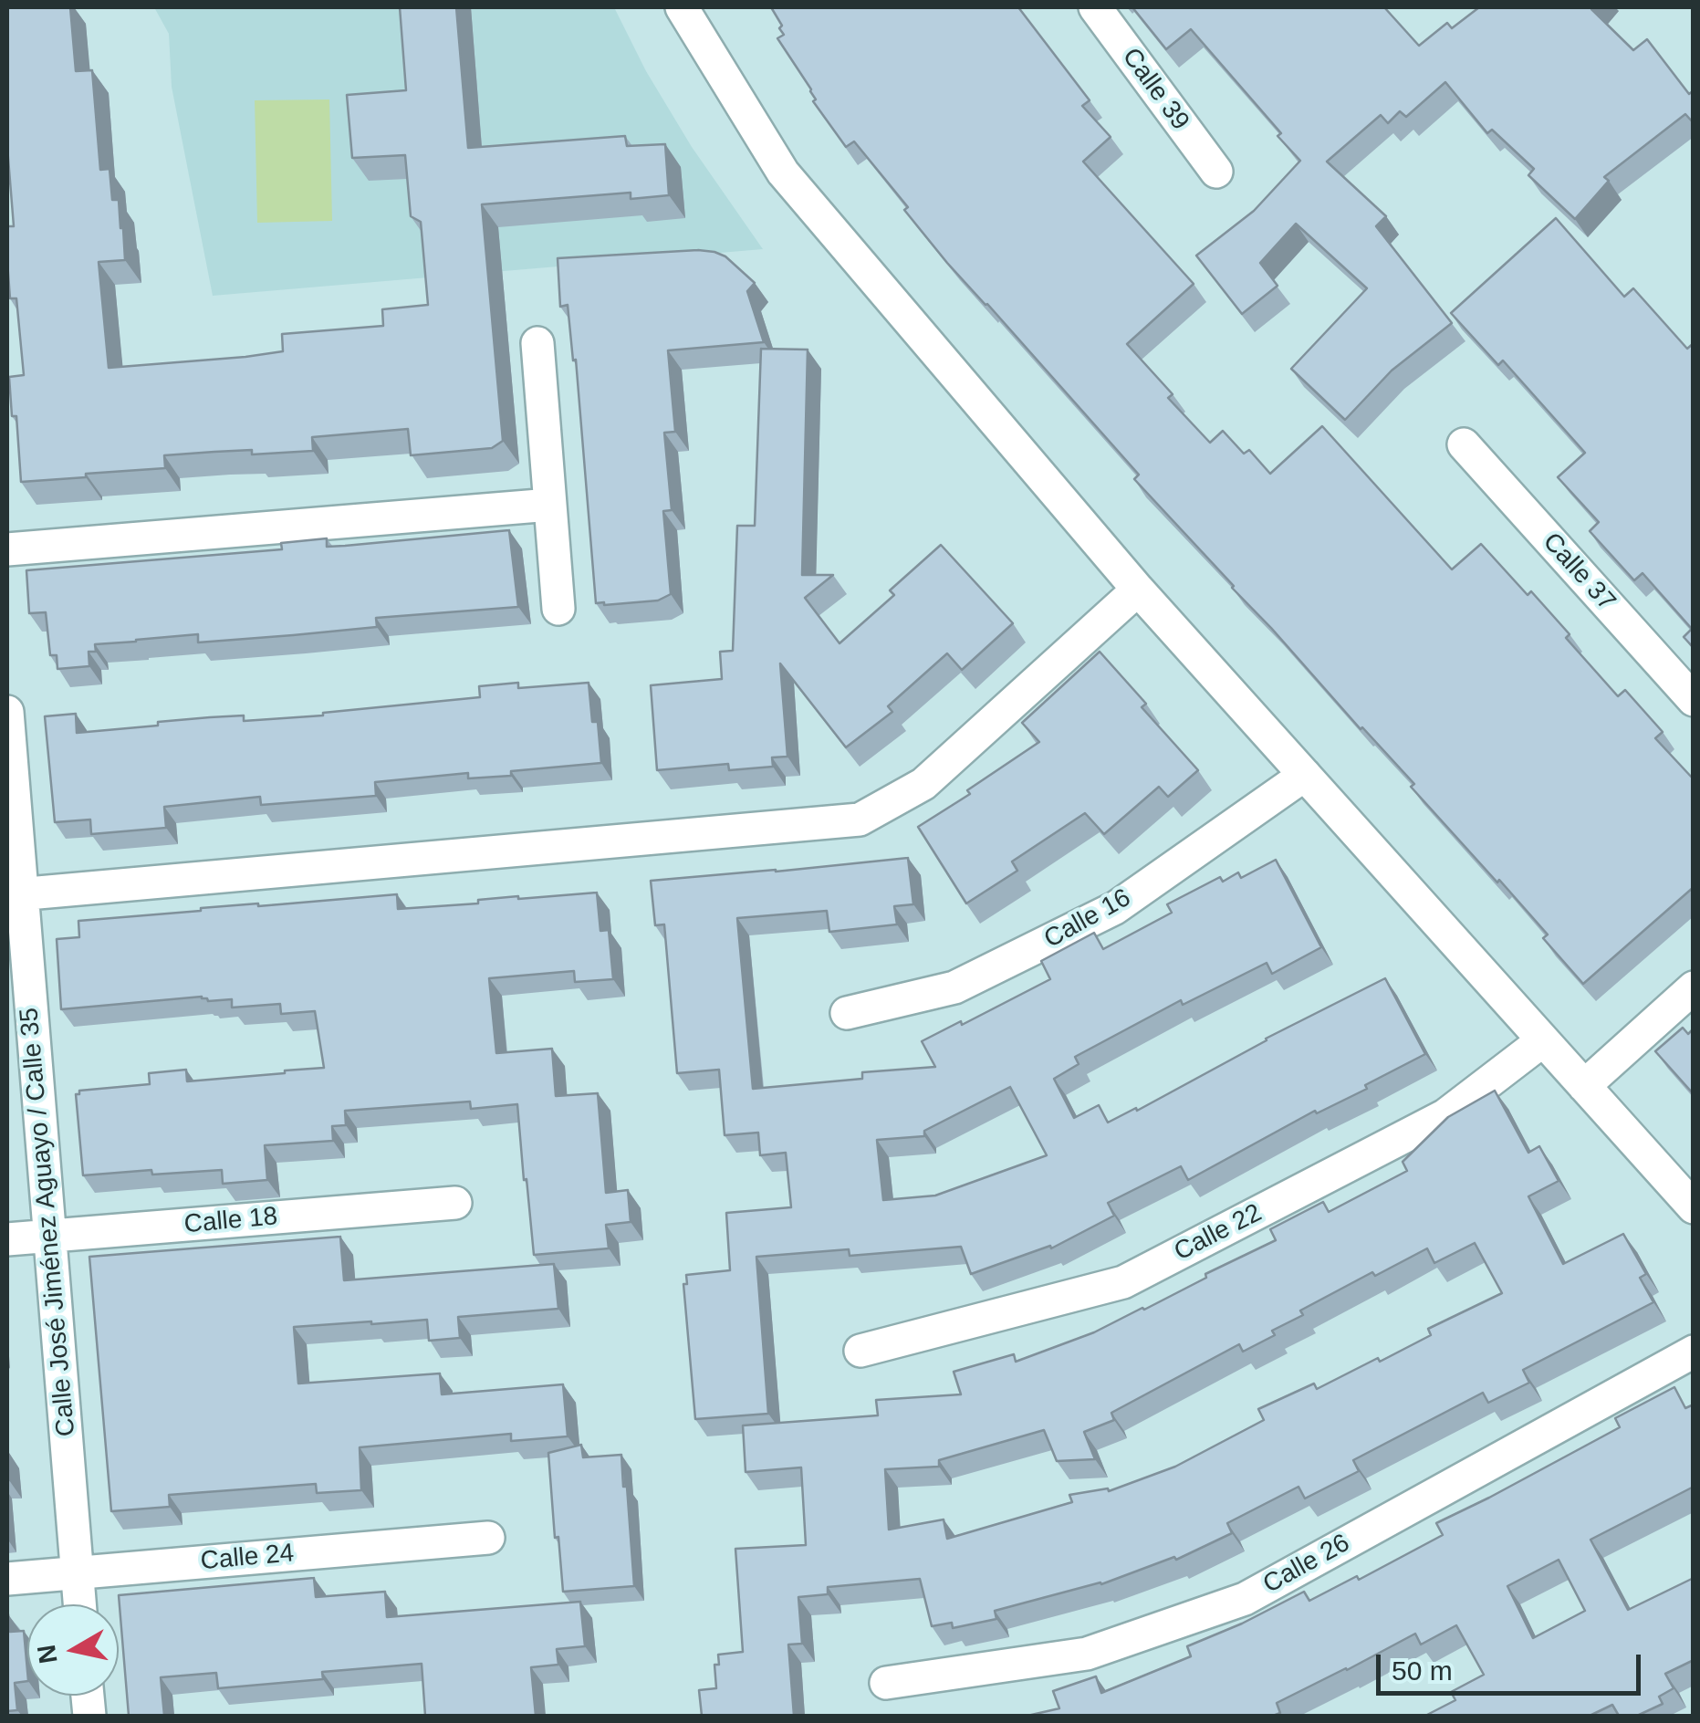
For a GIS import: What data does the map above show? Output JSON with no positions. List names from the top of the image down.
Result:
{
  "streets": {
    "street": [
      "Calle 39",
      "Calle 37",
      "Calle 16",
      "Calle 18",
      "Calle José Jiménez Aguayo / Calle 35",
      "Calle 22",
      "Calle 24",
      "Calle 26"
    ]
  },
  "crossings": [
    ["Calle 18", "Calle José Jiménez Aguayo / Calle 35"],
    ["Calle José Jiménez Aguayo / Calle 35", "Calle 24"]
  ],
  "scale_bar": "50 m",
  "north": "left"
}
